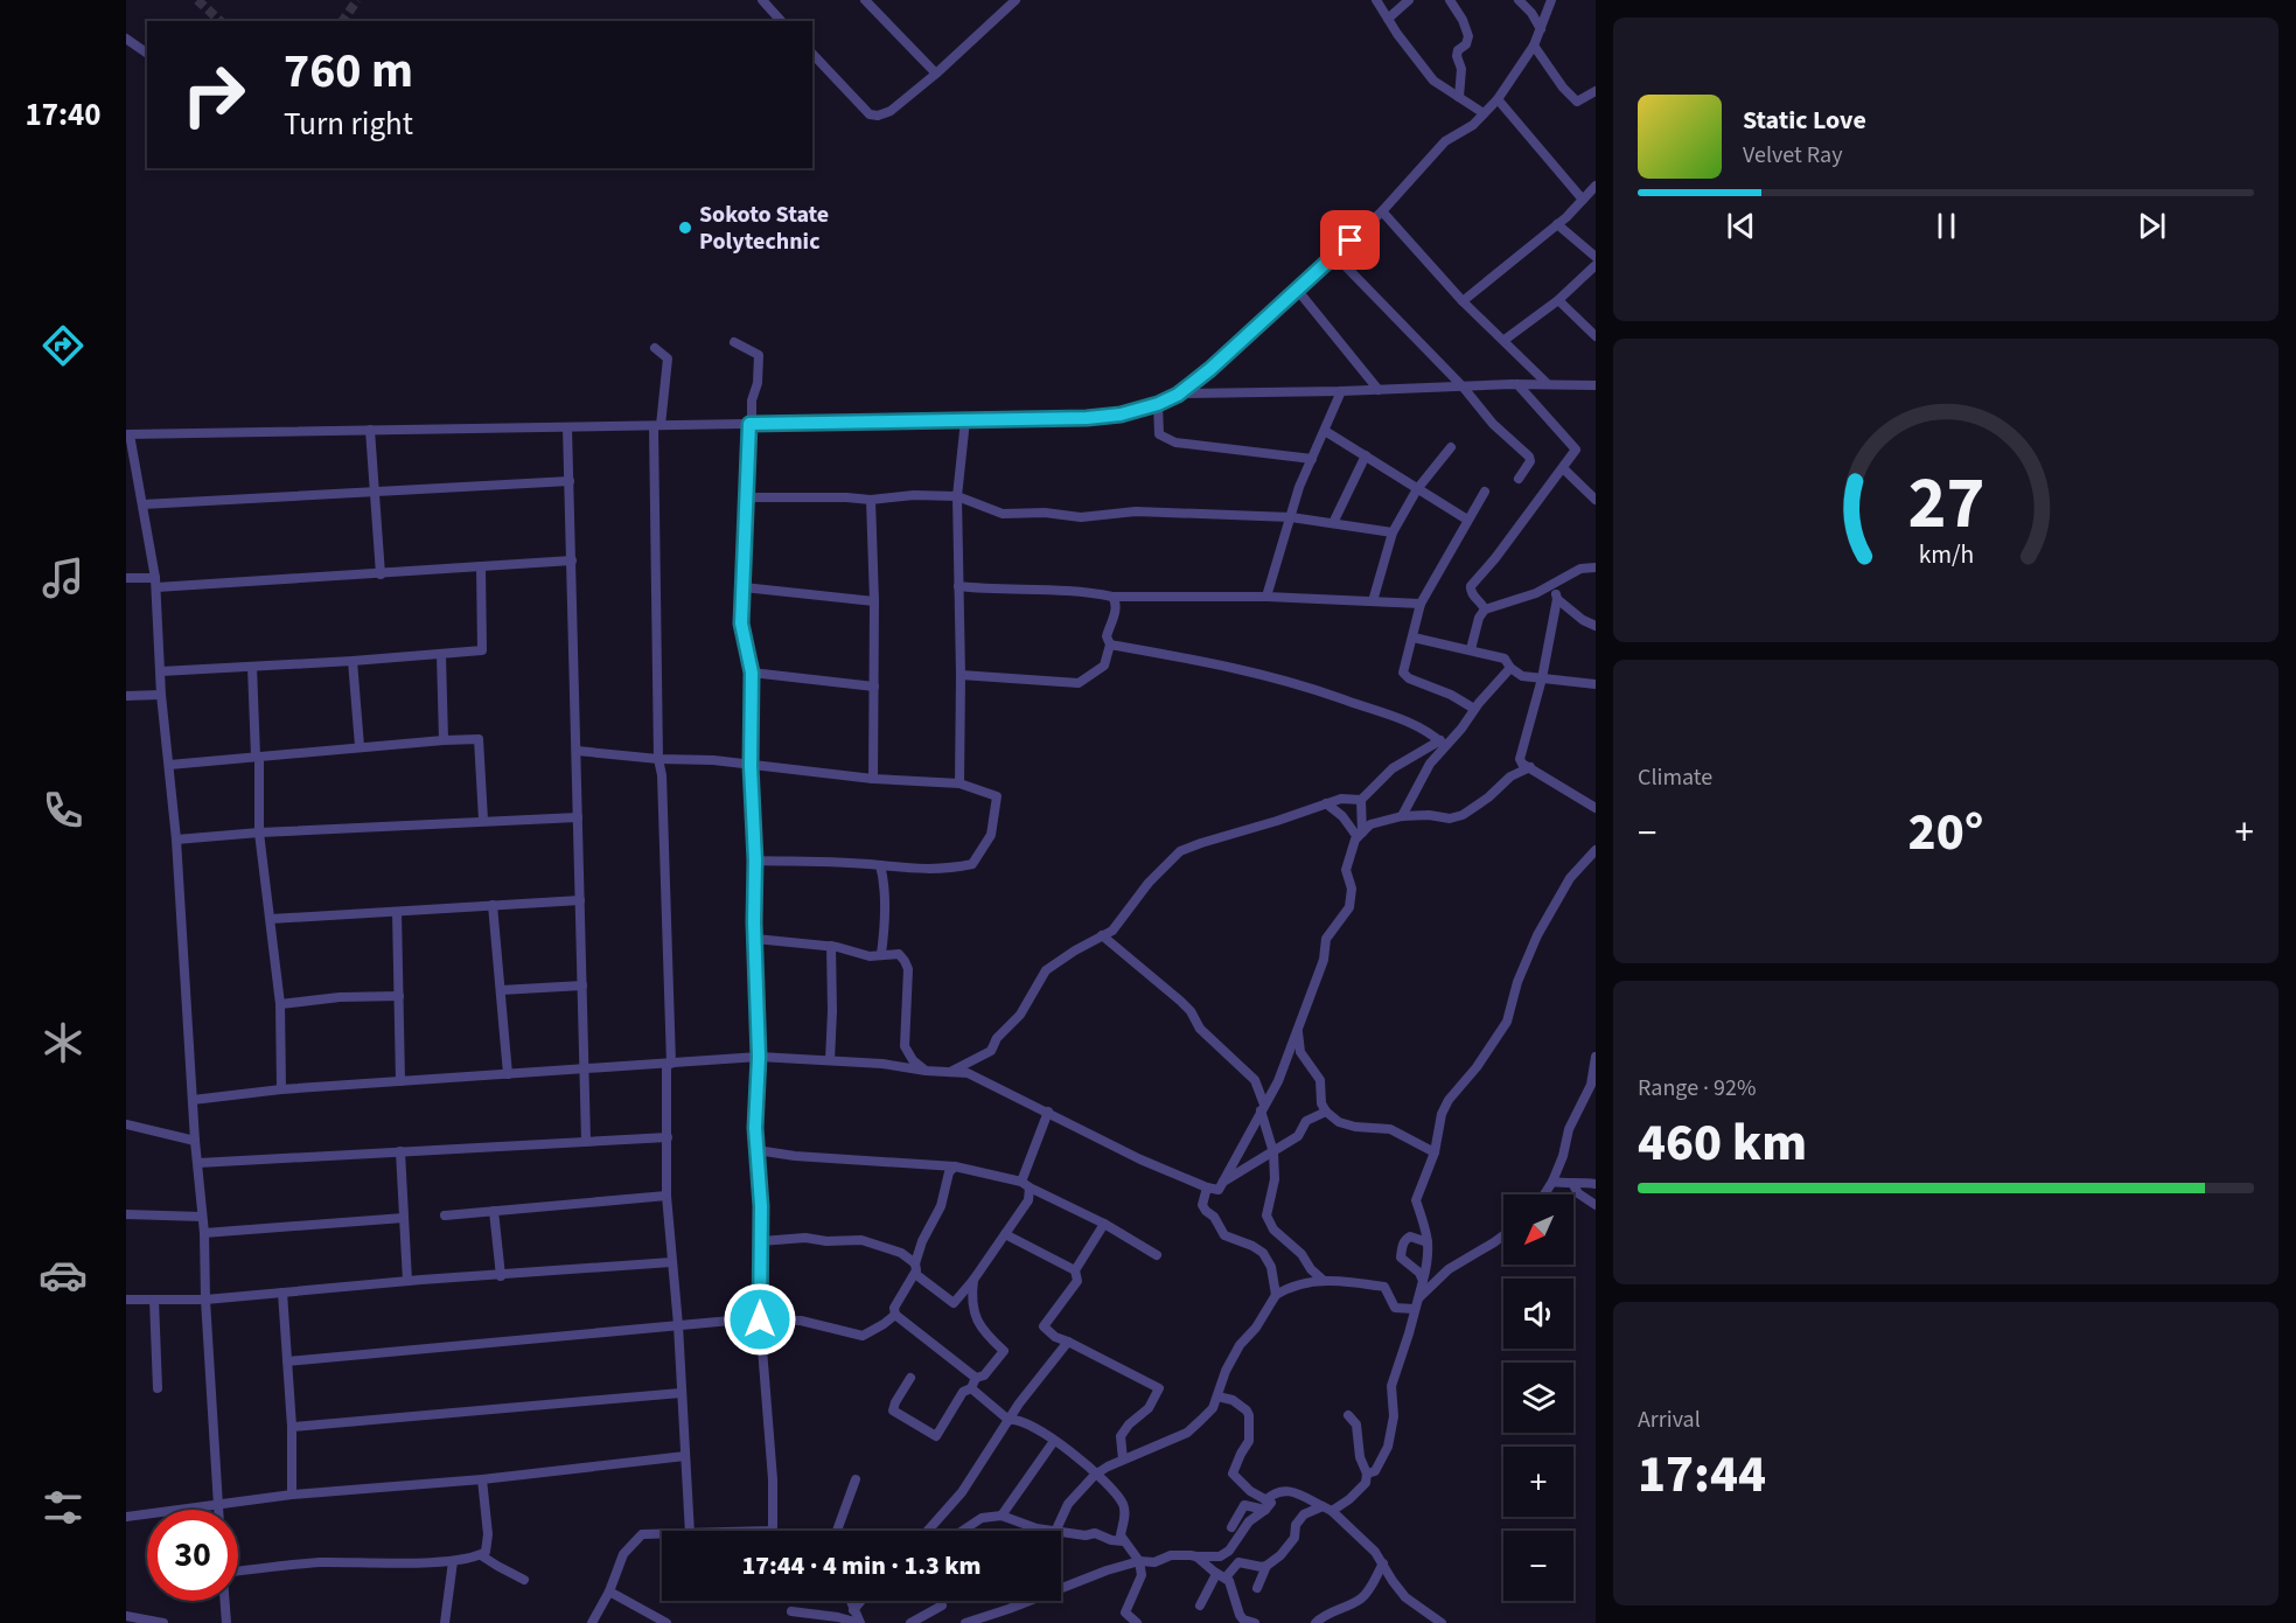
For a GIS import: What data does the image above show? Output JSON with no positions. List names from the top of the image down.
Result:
{
  "places": ["Sokoto State Polytechnic"],
  "north": "bottom left",
  "page": {
    "tabs": "17:40",
    "turn": ["760 m", "Turn right"],
    "song": ["Static Love", "Velvet Ray"],
    "tile": [
      "Climate",
      ["Range · 92%", "460 km"],
      ["Arrival", "17:44"]
    ],
    "heat": ["−", "20°", "+"],
    "map_buttons": ["+", "−"],
    "limit": "30",
    "trip": "17:44 · 4 min · 1.3 km",
    "gauge": ["27", "km/h"]
  }
}
